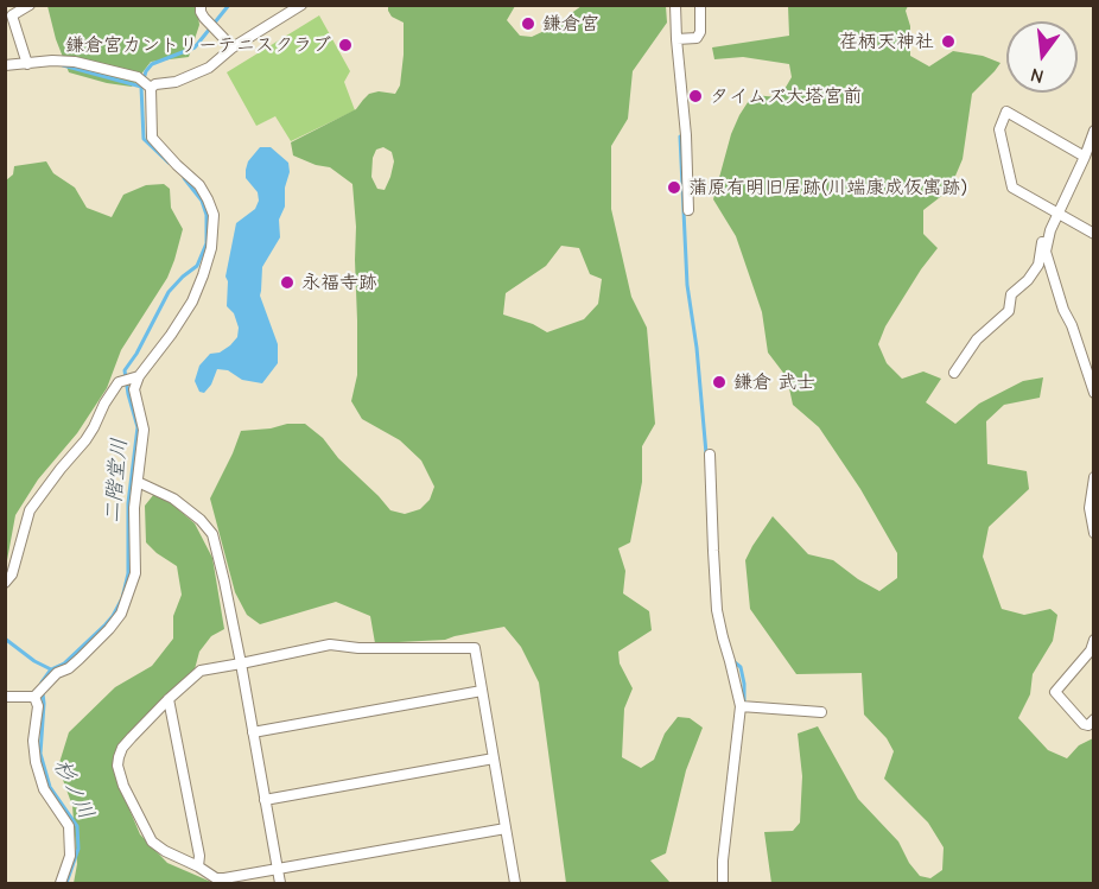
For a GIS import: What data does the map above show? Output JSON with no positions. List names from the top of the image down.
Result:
{
  "water": ["二階堂川", "杉ノ川"],
  "places": [
    "鎌倉宮",
    "荏柄天神社",
    "鎌倉宮カントリーテニスクラブ",
    "タイムズ大塔宮前",
    "蒲原有明旧居跡(川端康成仮寓跡)",
    "永福寺跡",
    "鎌倉 武士"
  ],
  "north": "bottom"
}
